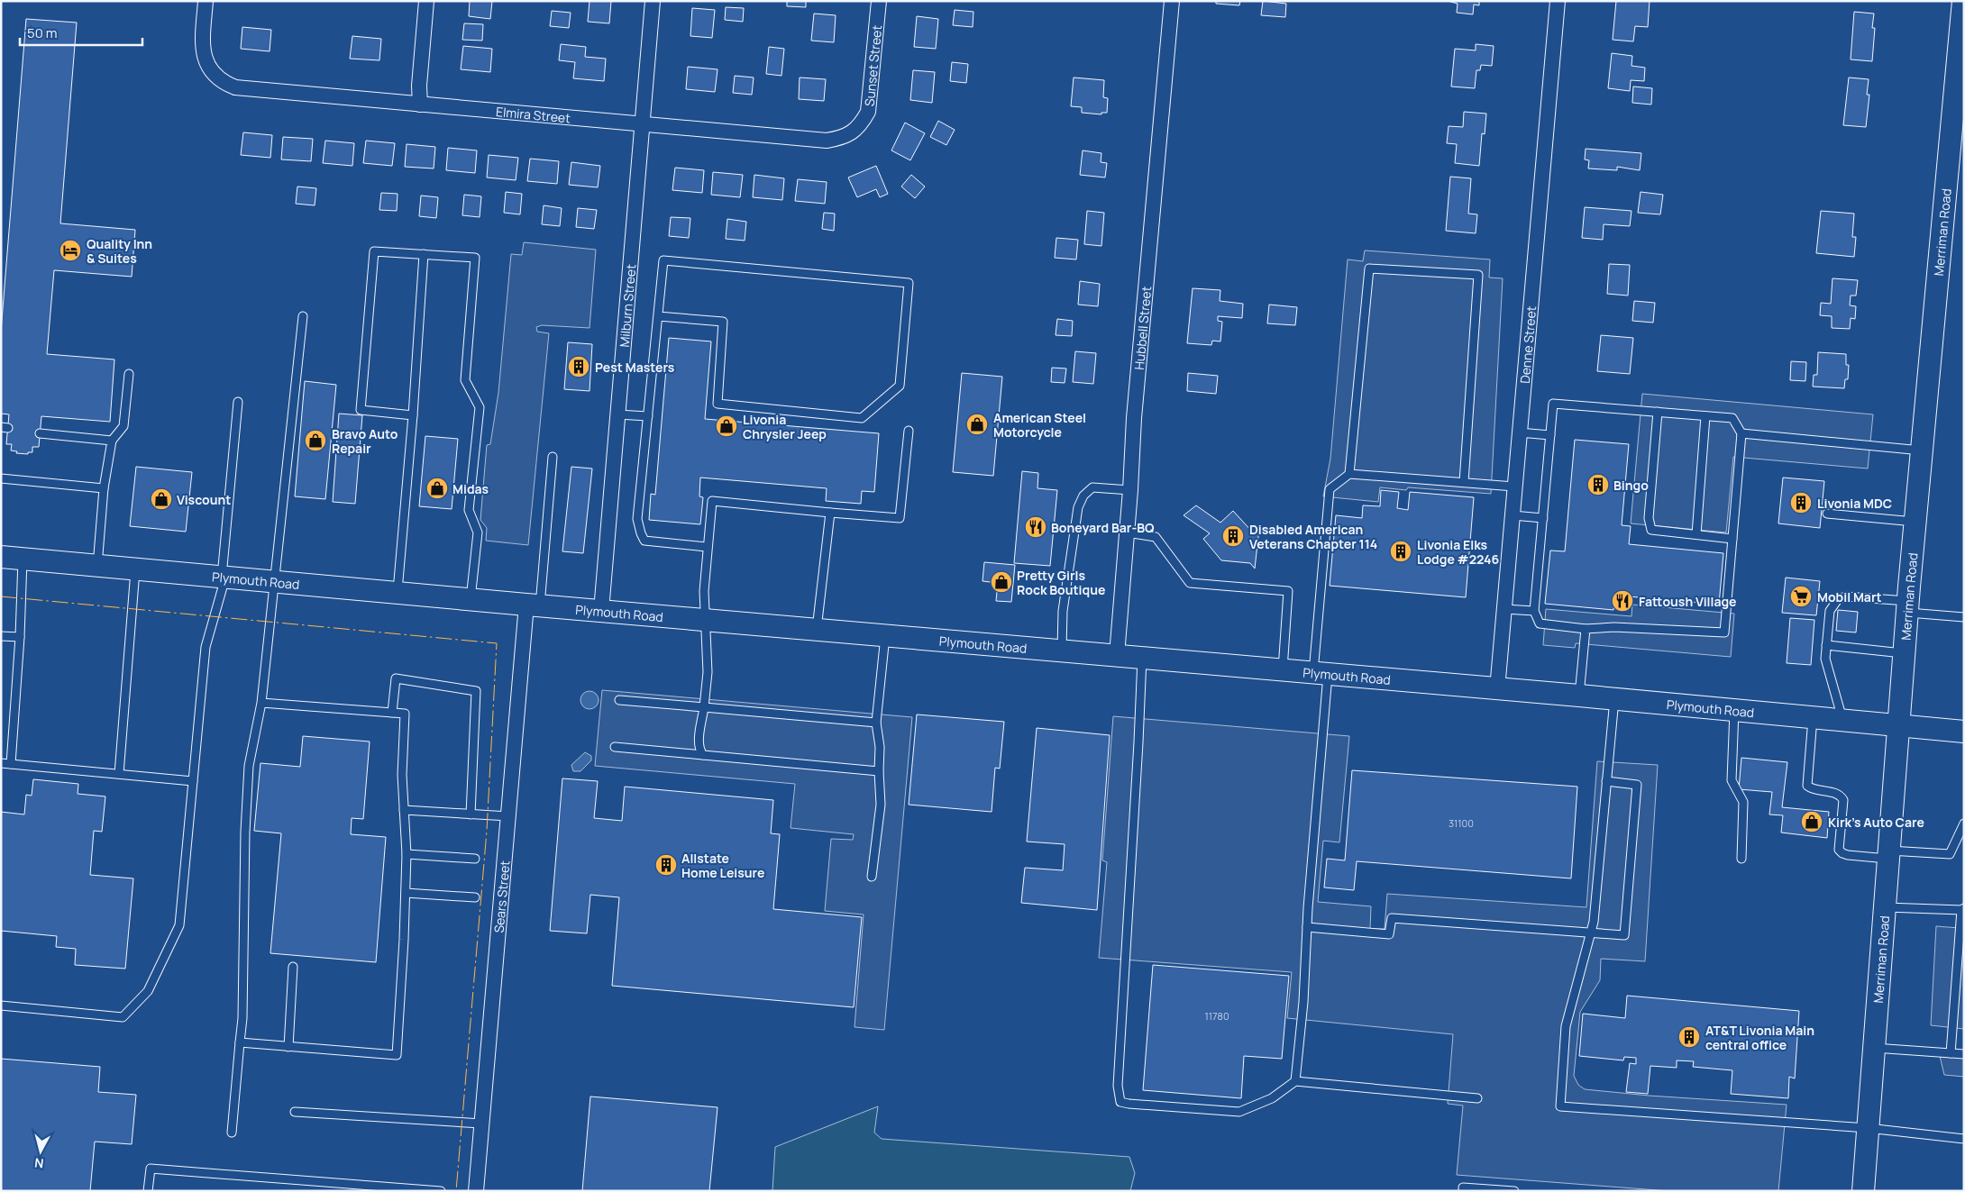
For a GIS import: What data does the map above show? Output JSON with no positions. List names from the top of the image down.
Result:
{
  "streets": {
    "main road": ["Merriman Road", "Plymouth Road"],
    "street": [
      "Sunset Street",
      "Elmira Street",
      "Milburn Street",
      "Hubbell Street",
      "Denne Street",
      "Sears Street"
    ]
  },
  "crossings": [
    ["Sunset Street", "Elmira Street"],
    ["Elmira Street", "Milburn Street"],
    ["Merriman Road", "Plymouth Road"],
    ["Milburn Street", "Plymouth Road"],
    ["Hubbell Street", "Plymouth Road"],
    ["Denne Street", "Plymouth Road"],
    ["Plymouth Road", "Sears Street"]
  ],
  "places": {
    "hotel": ["Quality Inn & Suites"],
    "building": [
      "Pest Masters",
      "Bingo",
      "Livonia MDC",
      "Disabled American Veterans Chapter 114",
      "Livonia Elks Lodge #2246",
      "Allstate Home Leisure",
      "AT&T Livonia Main central office"
    ],
    "shop": [
      "American Steel Motorcycle",
      "Livonia Chrysler Jeep",
      "Bravo Auto Repair",
      "Midas",
      "Viscount",
      "Pretty Girls Rock Boutique",
      "Kirk's Auto Care"
    ],
    "restaurant": ["Boneyard Bar-BQ", "Fattoush Village"],
    "supermarket": ["Mobil Mart"]
  },
  "house_numbers": ["31100", "11780"],
  "scale_bar": "50 m",
  "north": "bottom"
}
